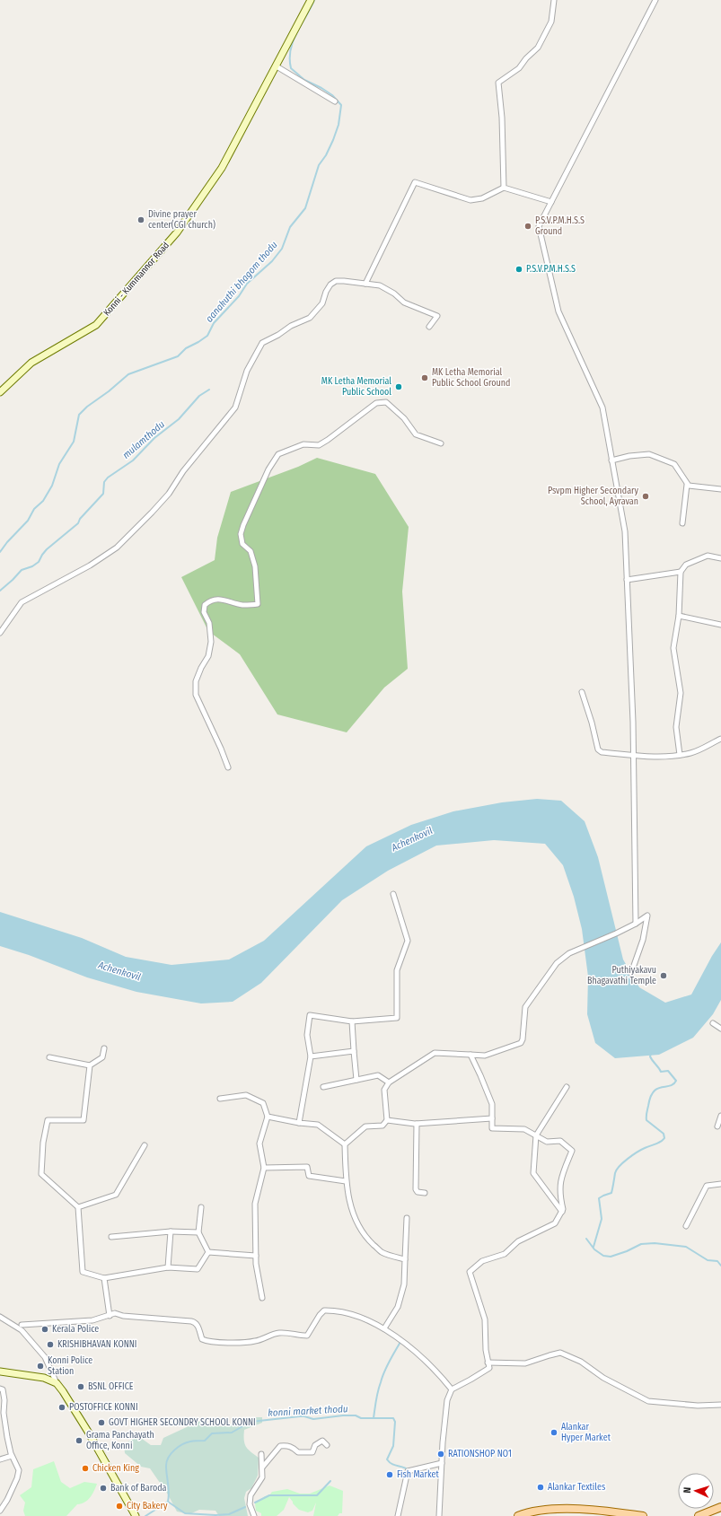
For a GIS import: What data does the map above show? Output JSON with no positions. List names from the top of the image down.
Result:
{
  "streets": {
    "main road": ["Konni - Kummannor Road"]
  },
  "water": [
    "aanakuthi bhagom thodu",
    "mulamthodu",
    "Achenkovil",
    "konni market thodu"
  ],
  "places": [
    "Divine prayer center(CGI church)",
    "P.S.V.P.M.H.S.S Ground",
    "P.S.V.P.M.H.S.S",
    "MK Letha Memorial Public School Ground",
    "MK Letha Memorial Public School",
    "Psvpm Higher Secondary School, Ayravan",
    "Puthiyakavu Bhagavathi Temple",
    "Kerala Police",
    "KRISHIBHAVAN KONNI",
    "Konni Police Station",
    "BSNL OFFICE",
    "POSTOFFICE KONNI",
    "GOVT HIGHER SECONDRY SCHOOL KONNI",
    "Alankar Hyper Market",
    "Grama Panchayath Office, Konni",
    "RATIONSHOP NO1",
    "Chicken King",
    "Fish Market",
    "Alankar Textiles",
    "Bank of Baroda",
    "City Bakery"
  ],
  "north": "left"
}
